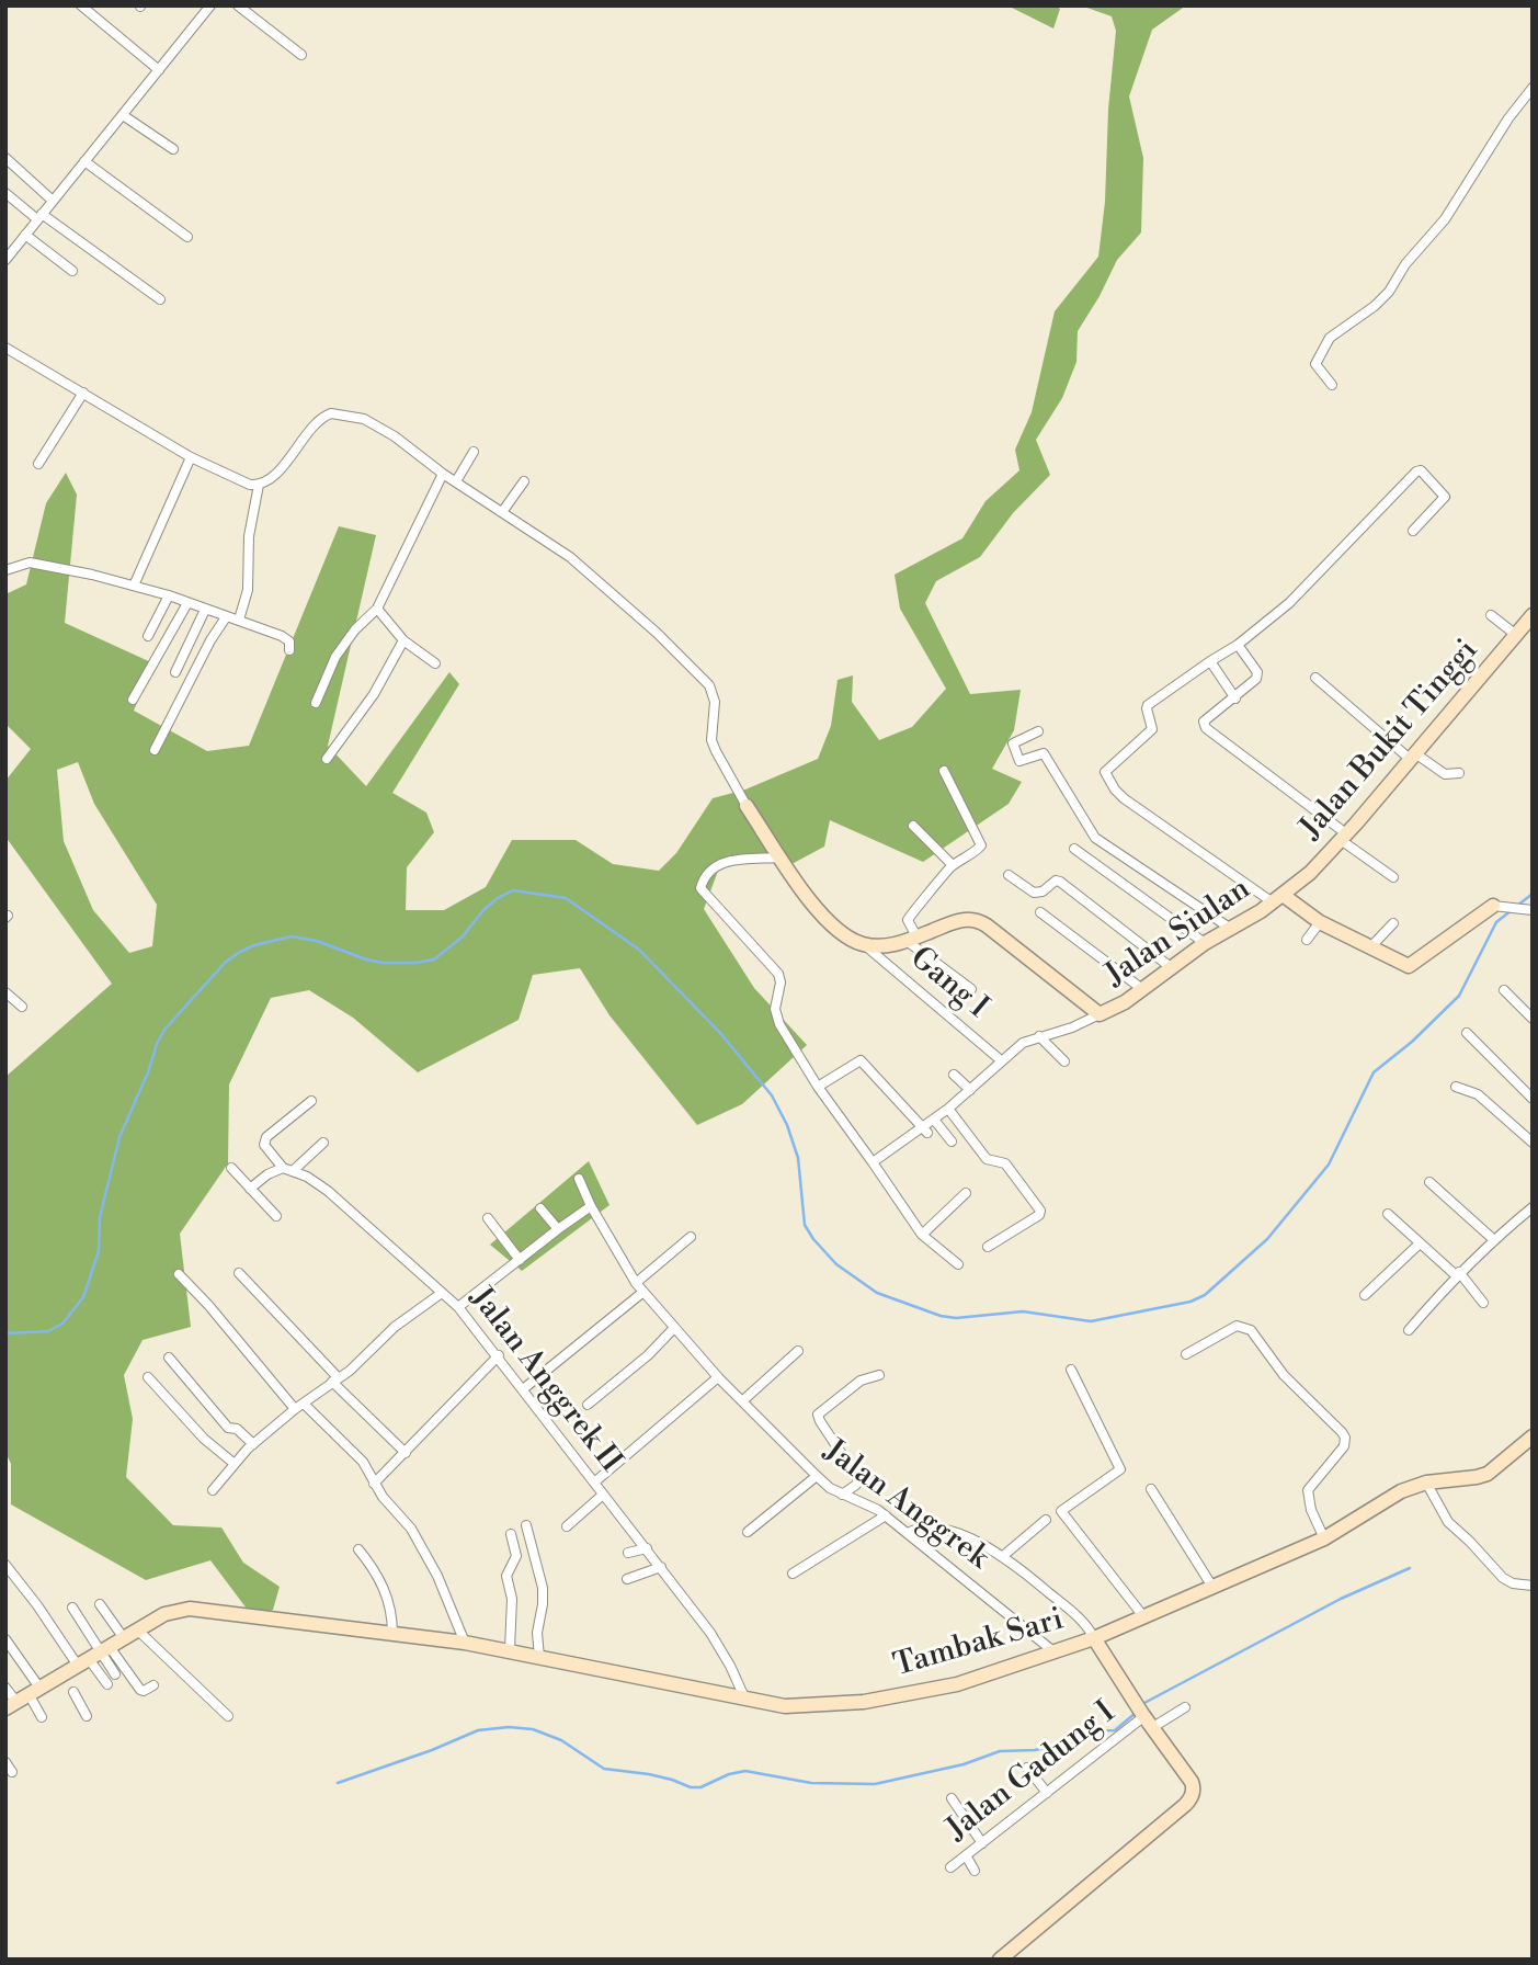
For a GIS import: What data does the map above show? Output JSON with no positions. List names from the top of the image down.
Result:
{
  "streets": {
    "street": [
      "Jalan Bukit Tinggi",
      "Jalan Siulan",
      "Gang I",
      "Jalan Anggrek II",
      "Jalan Anggrek",
      "Tambak Sari",
      "Jalan Gadung I"
    ]
  },
  "crossings": [
    ["Jalan Bukit Tinggi", "Jalan Siulan"],
    ["Jalan Siulan", "Gang I"],
    ["Jalan Anggrek II", "Tambak Sari"],
    ["Jalan Anggrek", "Tambak Sari"]
  ]
}
